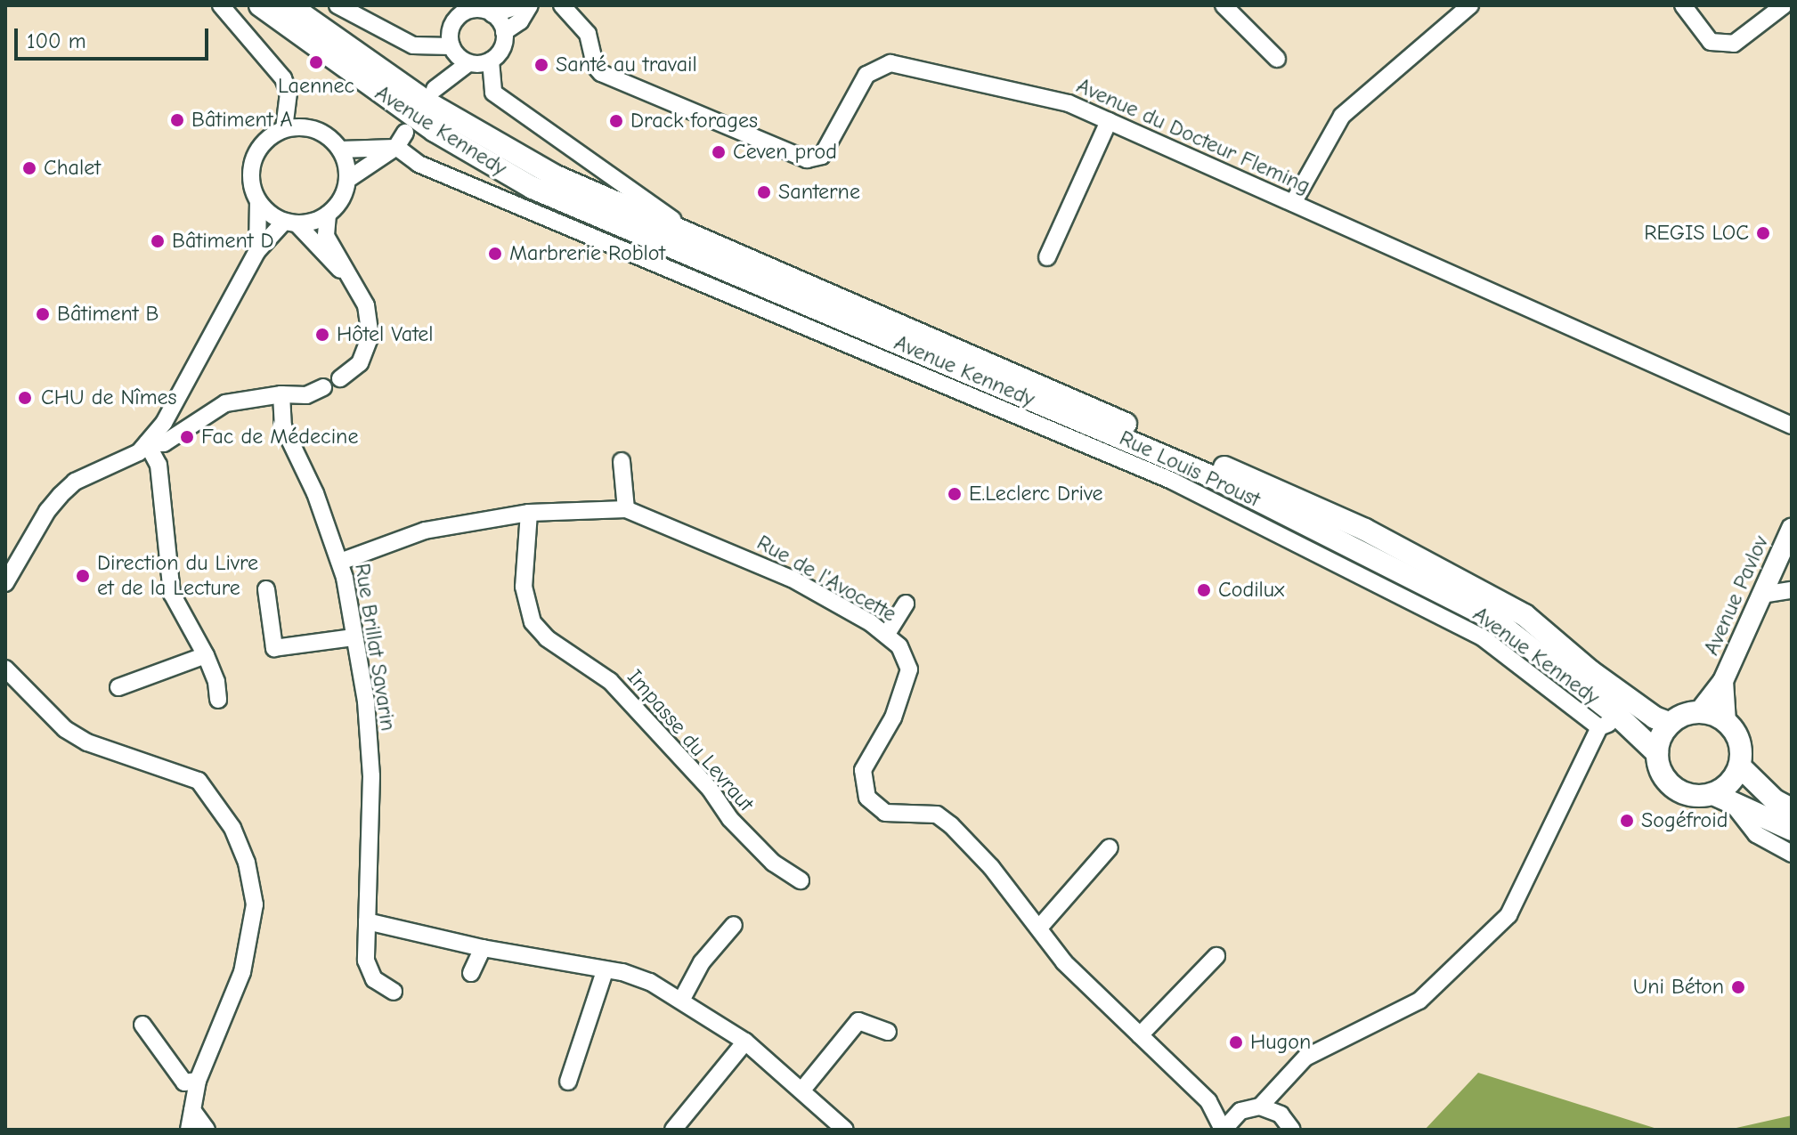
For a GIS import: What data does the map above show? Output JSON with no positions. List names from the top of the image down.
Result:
{
  "streets": {
    "main road": ["Avenue Kennedy"],
    "street": [
      "Avenue du Docteur Fleming",
      "Rue Louis Proust",
      "Rue de l'Avocette",
      "Avenue Pavlov",
      "Rue Brillat Savarin",
      "Impasse du Levraut"
    ]
  },
  "crossings": [
    ["Avenue Kennedy", "Avenue Pavlov"],
    ["Rue de l'Avocette", "Rue Brillat Savarin"],
    ["Rue de l'Avocette", "Impasse du Levraut"]
  ],
  "places": [
    "Laennec",
    "Santé au travail",
    "Bâtiment A",
    "Drack forages",
    "Ceven prod",
    "Chalet",
    "Santerne",
    "REGIS LOC",
    "Bâtiment D",
    "Marbrerie Roblot",
    "Bâtiment B",
    "Hôtel Vatel",
    "CHU de Nîmes",
    "Fac de Médecine",
    "E.Leclerc Drive",
    "Direction du Livre et de la Lecture",
    "Codilux",
    "Sogéfroid",
    "Uni Béton",
    "Hugon"
  ],
  "scale_bar": "100 m"
}
